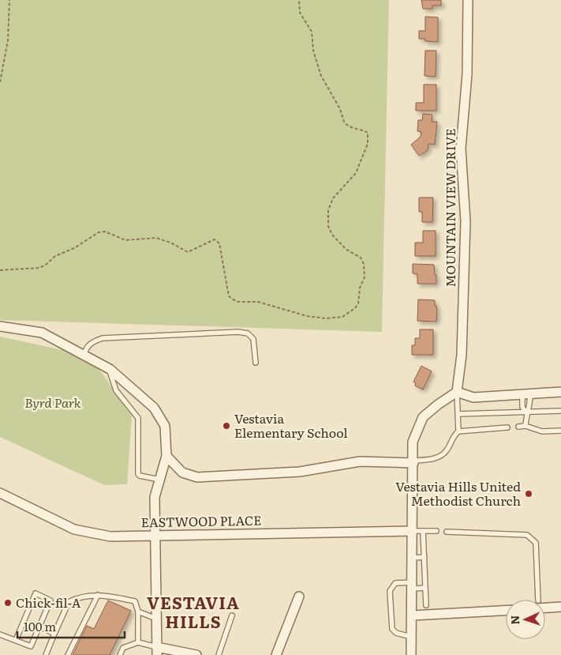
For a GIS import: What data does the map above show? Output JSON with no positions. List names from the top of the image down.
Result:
{
  "streets": {
    "street": ["MOUNTAIN VIEW DRIVE", "EASTWOOD PLACE"]
  },
  "districts": ["VESTAVIA HILLS"],
  "parks": ["Byrd Park"],
  "places": ["Vestavia Elementary School", "Vestavia Hills United Methodist Church", "Chick-fil-A"],
  "scale_bar": "100 m",
  "north": "left"
}
